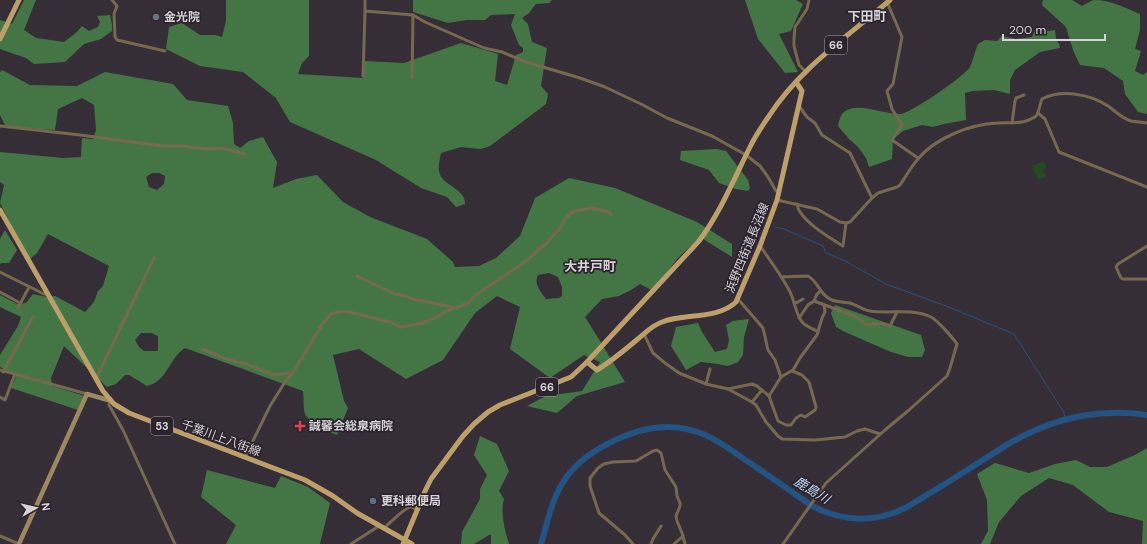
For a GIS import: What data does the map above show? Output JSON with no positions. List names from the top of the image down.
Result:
{
  "streets": {
    "main road": [
      "66",
      "浜野四街道長沼線",
      "53",
      "千葉川上八街線"
    ]
  },
  "crossings": [
    ["66", "浜野四街道長沼線"],
    ["66", "千葉川上八街線"]
  ],
  "districts": ["下田町", "大井戸町"],
  "water": ["鹿島川"],
  "places": {
    "other": ["金光院", "更科郵便局"],
    "health": ["誠馨会総泉病院"]
  },
  "scale_bar": "200 m",
  "north": "right"
}
